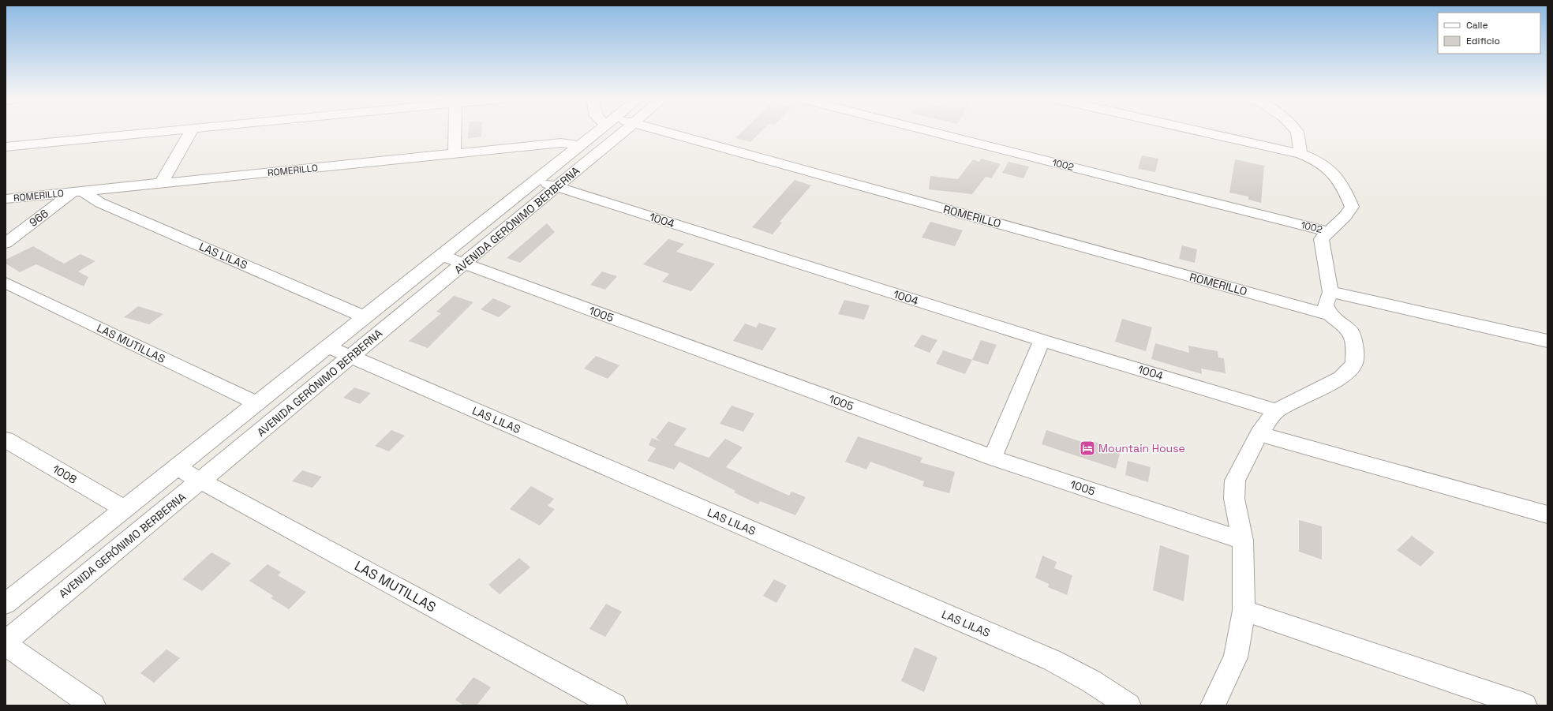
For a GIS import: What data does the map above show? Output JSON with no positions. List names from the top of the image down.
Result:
{
  "streets": {
    "street": [
      "1002",
      "ROMERILLO",
      "966",
      "AVENIDA GERÓNIMO BERBERNA",
      "1004",
      "LAS LILAS",
      "1005",
      "LAS MUTILLAS",
      "1008"
    ]
  },
  "crossings": [
    ["ROMERILLO", "966"],
    ["ROMERILLO", "AVENIDA GERÓNIMO BERBERNA"],
    ["ROMERILLO", "LAS LILAS"],
    ["966", "LAS LILAS"],
    ["AVENIDA GERÓNIMO BERBERNA", "1004"],
    ["AVENIDA GERÓNIMO BERBERNA", "LAS LILAS"],
    ["AVENIDA GERÓNIMO BERBERNA", "1005"],
    ["AVENIDA GERÓNIMO BERBERNA", "LAS MUTILLAS"],
    ["AVENIDA GERÓNIMO BERBERNA", "1008"]
  ],
  "places": {
    "hotel": ["Mountain House"]
  },
  "legend": ["Calle", "Edificio"]
}
